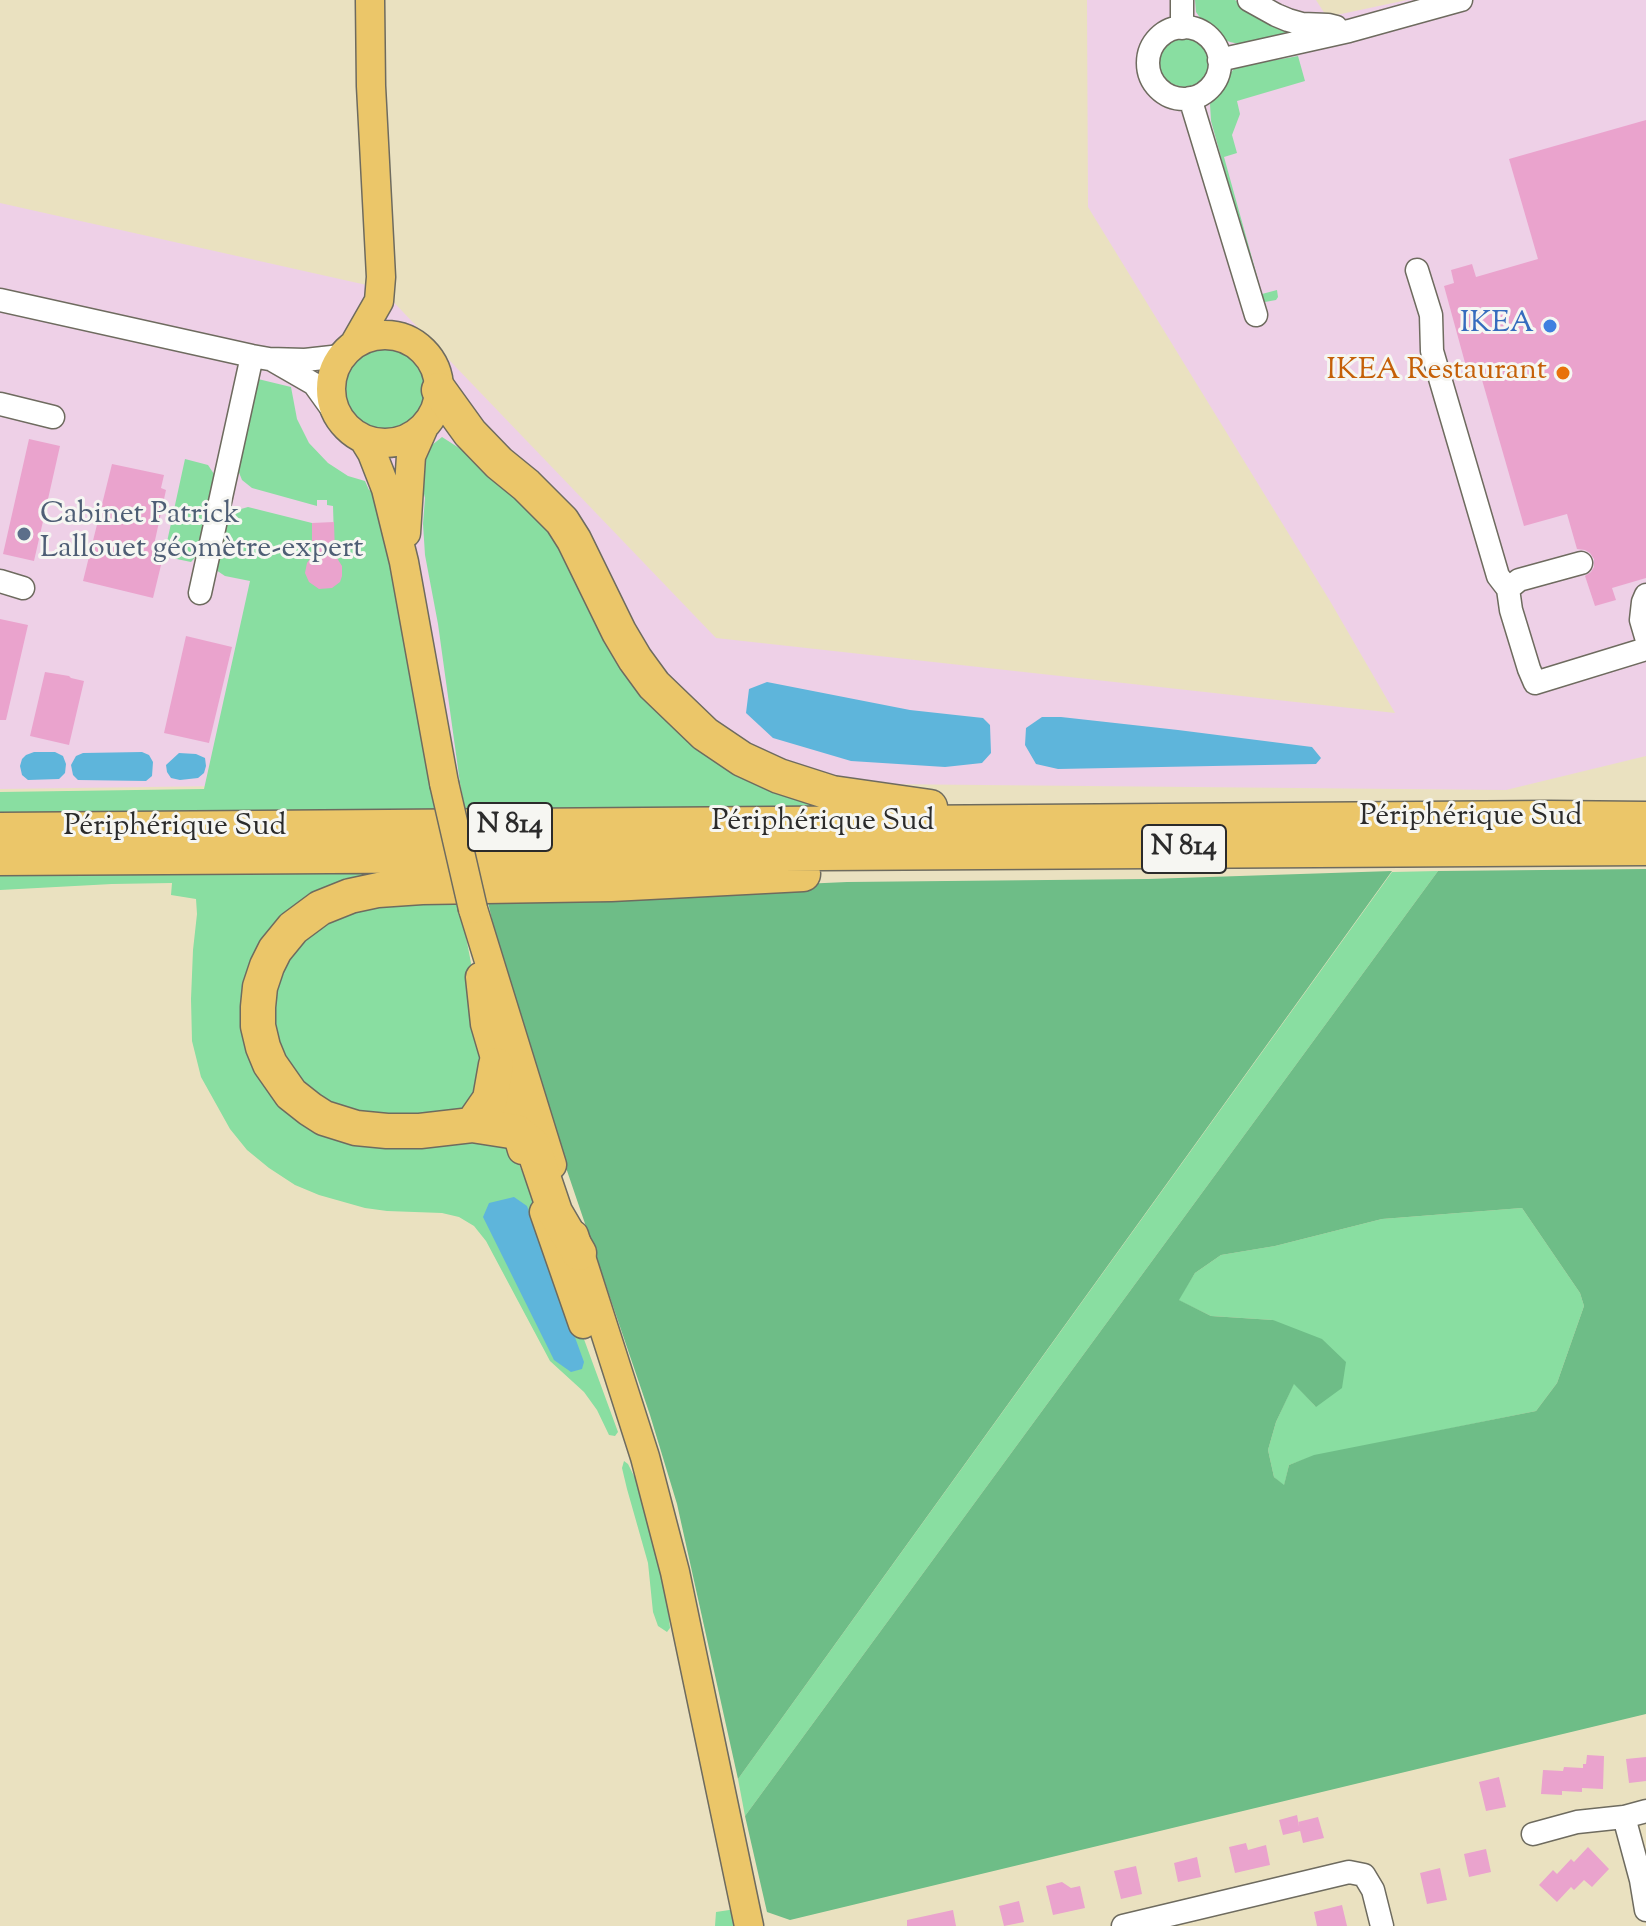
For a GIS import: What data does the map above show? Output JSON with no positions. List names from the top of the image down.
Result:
{
  "streets": {
    "highway": ["Périphérique Sud", "N 814"]
  },
  "crossings": [
    ["Périphérique Sud", "N 814"]
  ],
  "places": ["IKEA", "IKEA Restaurant", "Cabinet Patrick Lallouet géomètre-expert"]
}
